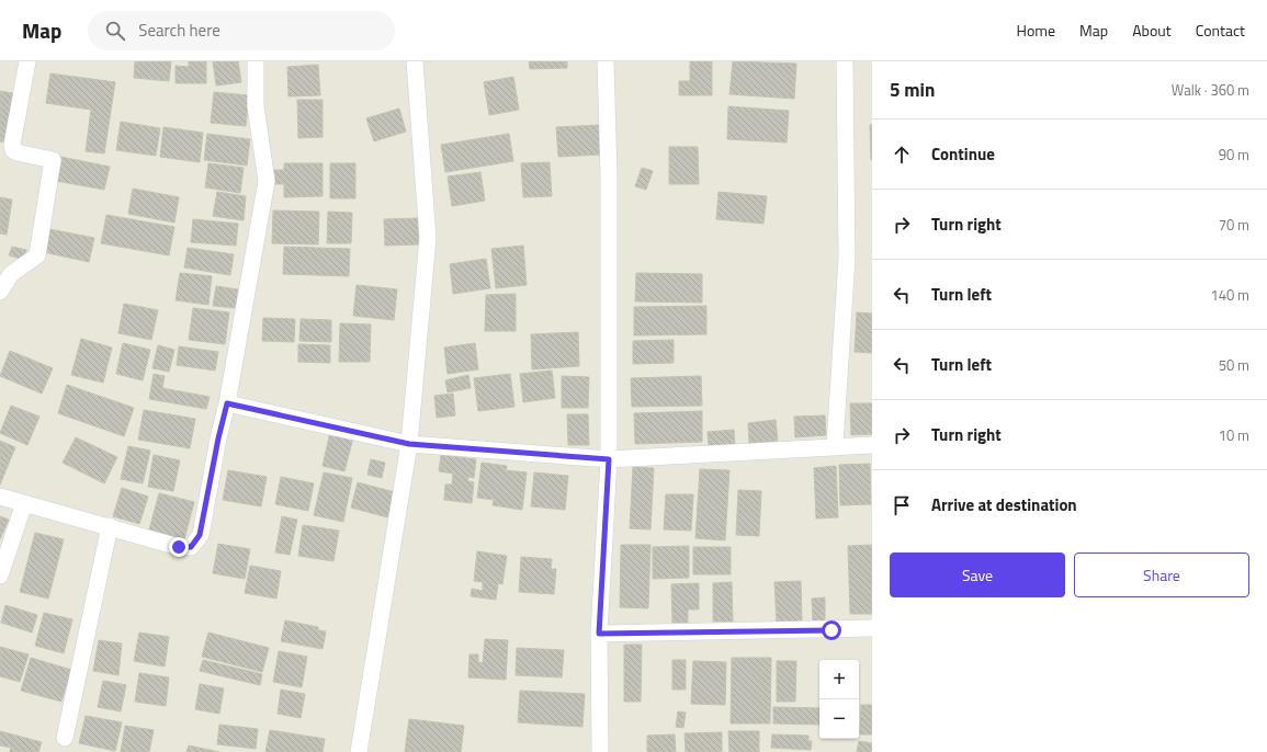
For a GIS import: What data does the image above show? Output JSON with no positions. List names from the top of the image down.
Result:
{
  "page": {
    "header": "Map",
    "search": "Search here",
    "nav": [
      "Home",
      "Map",
      "About",
      "Contact"
    ],
    "heading": ["5 min", "Walk · 360 m"],
    "list": [
      ["Continue", "90 m"],
      ["Turn right", "70 m"],
      ["Turn left", "140 m"],
      ["Turn left", "50 m"],
      ["Turn right", "10 m"],
      "Arrive at destination"
    ],
    "buttons": ["Save", "Share"],
    "map_buttons": ["+", "−"]
  }
}
